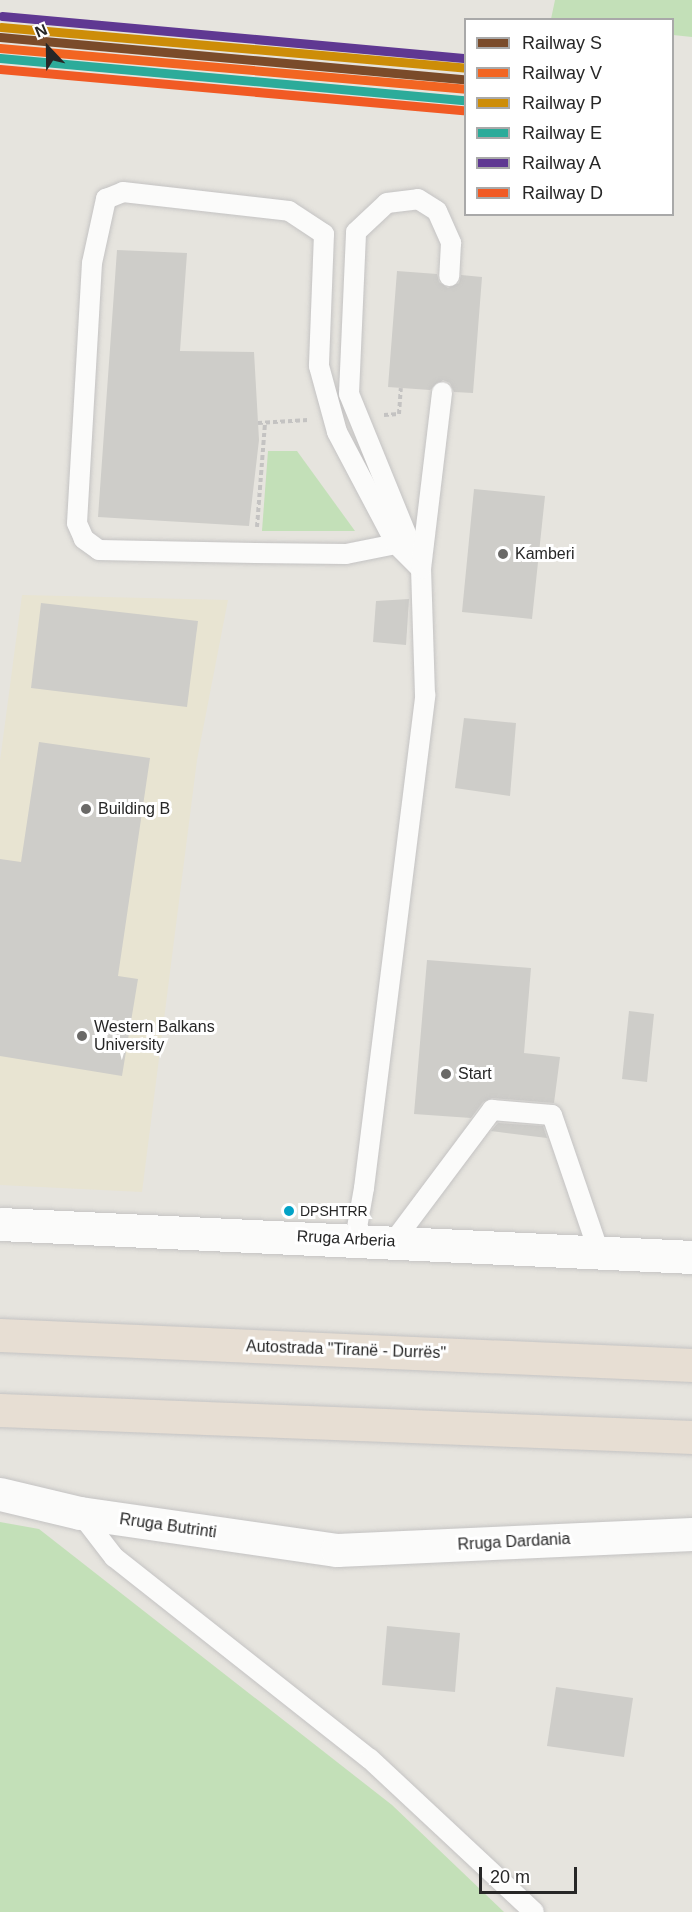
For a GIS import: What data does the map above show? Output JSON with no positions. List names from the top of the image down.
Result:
{
  "streets": {
    "highway": ["Autostrada \"Tiranë - Durrës\""],
    "main road": ["Rruga Arberia", "Rruga Butrinti", "Rruga Dardania"]
  },
  "crossings": [
    ["Rruga Butrinti", "Rruga Dardania"]
  ],
  "places": [
    "Kamberi",
    "Building B",
    "Western Balkans University",
    "Start",
    "DPSHTRR"
  ],
  "lines": [
    "rail line A",
    "rail line P",
    "rail line S",
    "rail line V",
    "rail line E",
    "rail line D"
  ],
  "legend": [
    "Railway S",
    "Railway V",
    "Railway P",
    "Railway E",
    "Railway A",
    "Railway D"
  ],
  "scale_bar": "20 m",
  "north": "top"
}
